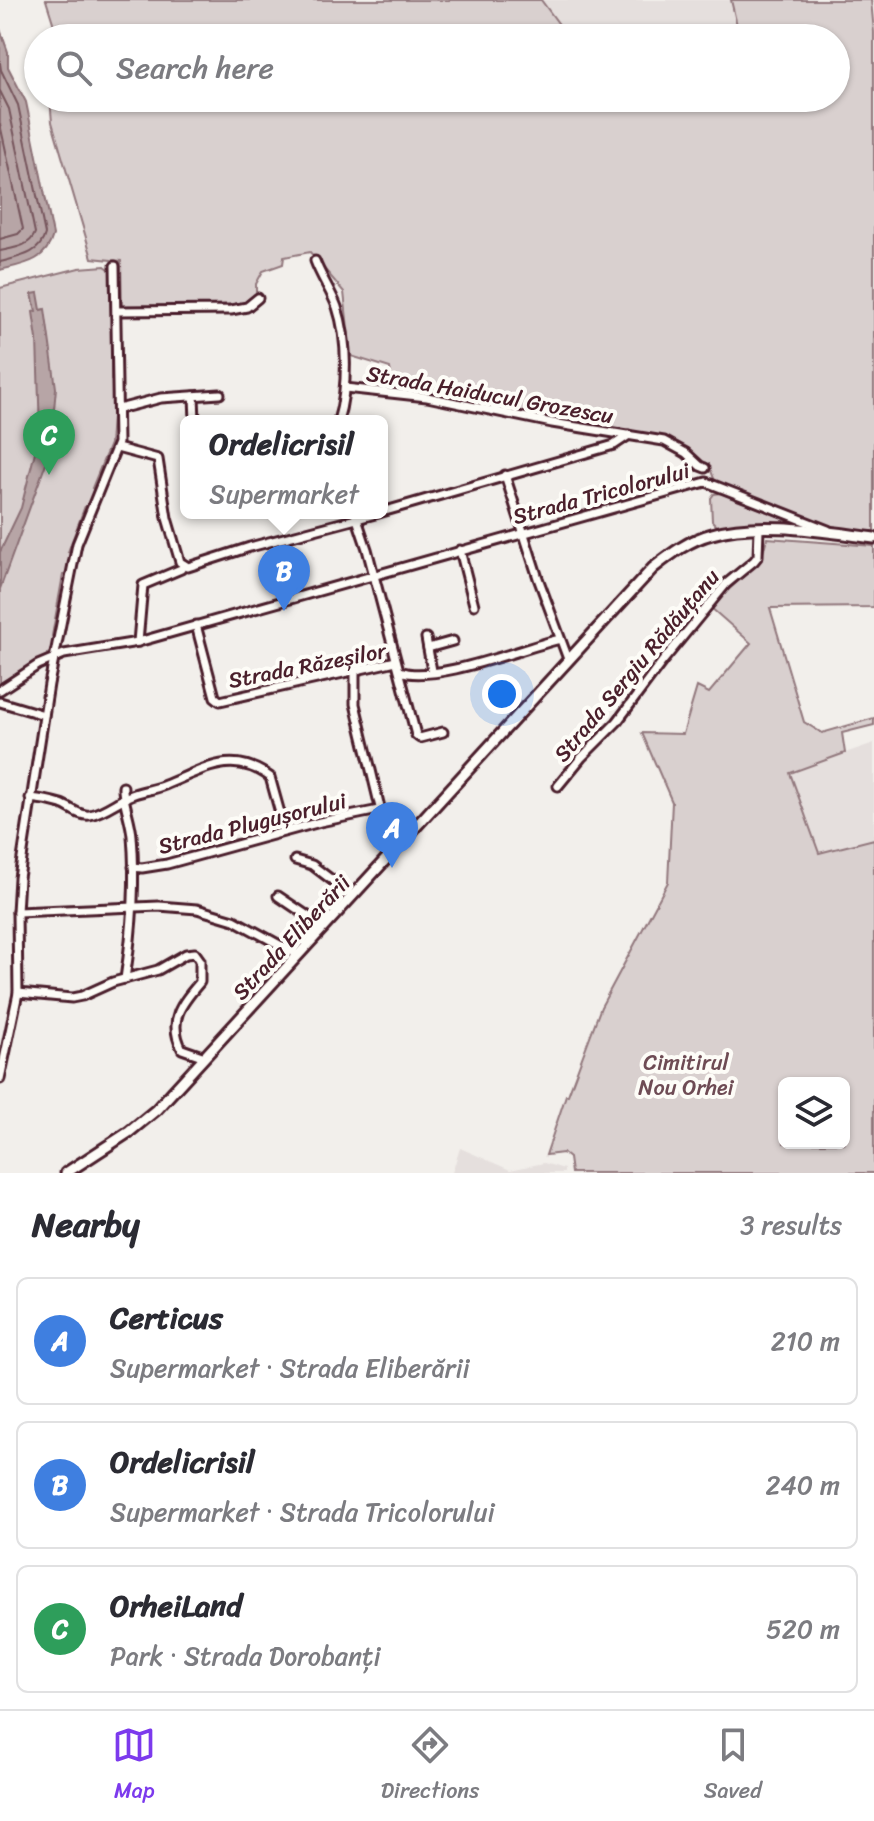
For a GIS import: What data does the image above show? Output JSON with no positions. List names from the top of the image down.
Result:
{
  "streets": {
    "street": [
      "Strada Haiducul Grozescu",
      "Strada Tricolorului",
      "Strada Răzeșilor",
      "Strada Sergiu Rădăuțanu",
      "Strada Plugușorului",
      "Strada Eliberării"
    ]
  },
  "crossings": [
    ["Strada Tricolorului", "Strada Răzeșilor"],
    ["Strada Tricolorului", "Strada Eliberării"],
    ["Strada Răzeșilor", "Strada Plugușorului"],
    ["Strada Sergiu Rădăuțanu", "Strada Eliberării"],
    ["Strada Plugușorului", "Strada Eliberării"]
  ],
  "parks": ["Cimitirul Nou Orhei"],
  "page": {
    "search": "Search here",
    "pins": ["C", "B", "A"],
    "popup": ["Ordelicrisil", "Supermarket"],
    "heading": ["Nearby", "3 results"],
    "list": [
      {
        "mark": "A",
        "name": "Certicus",
        "note": "Supermarket · Strada Eliberării",
        "value": "210 m"
      },
      {
        "mark": "B",
        "name": "Ordelicrisil",
        "note": "Supermarket · Strada Tricolorului",
        "value": "240 m"
      },
      {
        "mark": "C",
        "name": "OrheiLand",
        "note": "Park · Strada Dorobanți",
        "value": "520 m"
      }
    ],
    "nav": ["Map", "Directions", "Saved"]
  }
}
